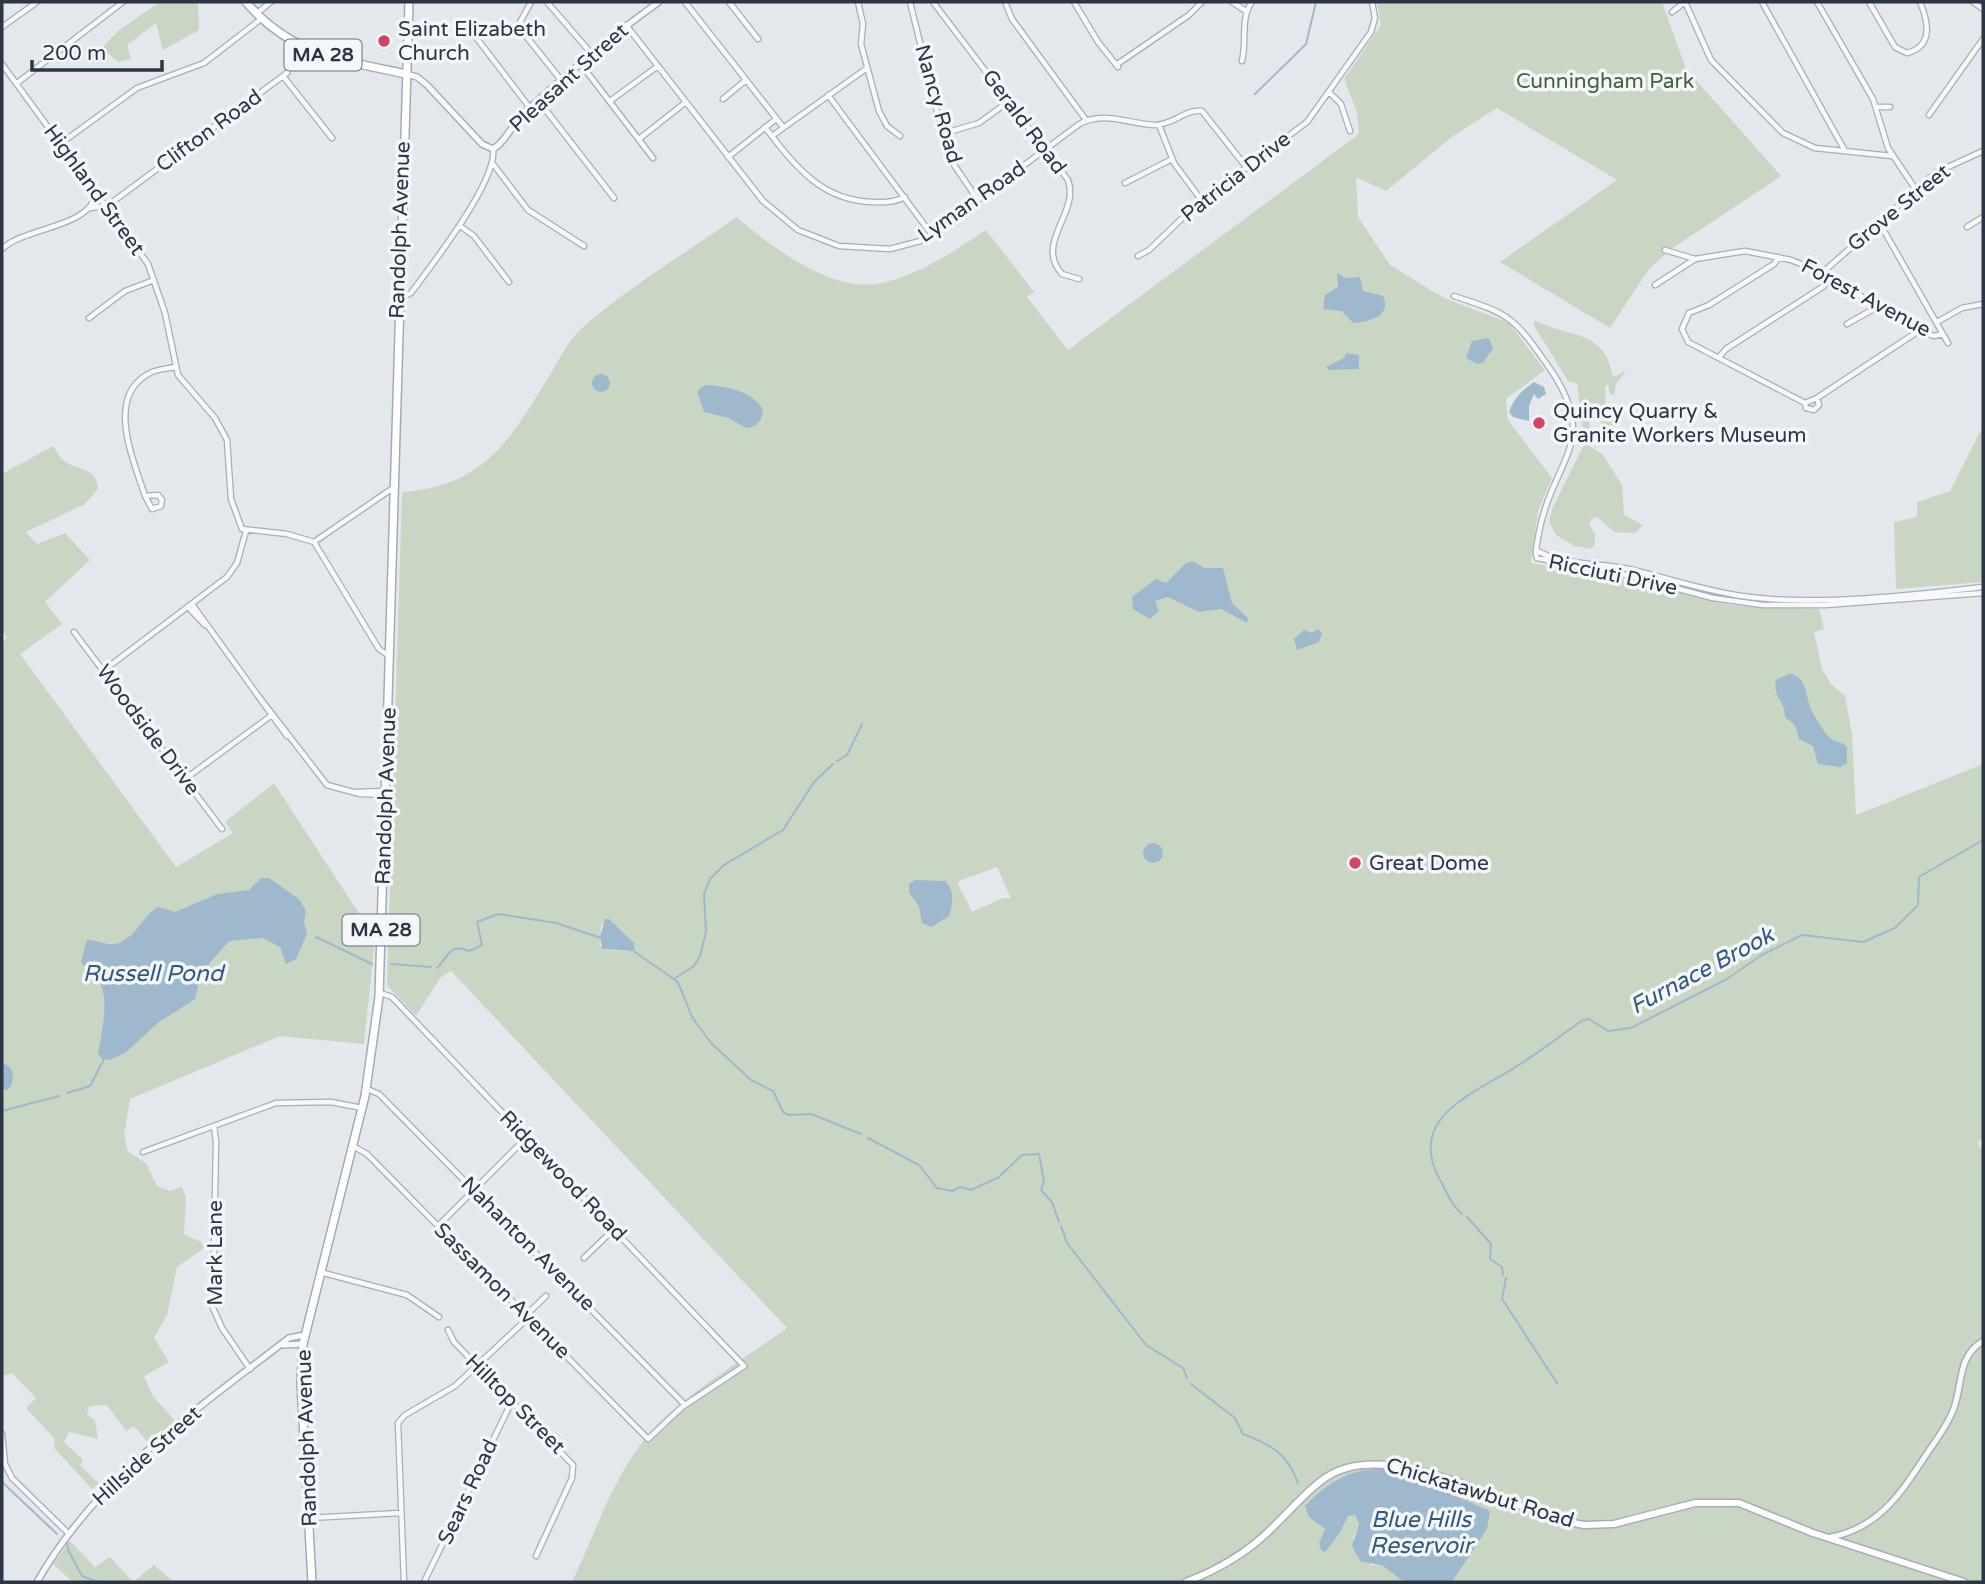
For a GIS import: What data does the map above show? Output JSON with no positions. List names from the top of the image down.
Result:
{
  "streets": {
    "main road": ["MA 28", "Randolph Avenue", "Chickatawbut Road"],
    "street": [
      "Pleasant Street",
      "Nancy Road",
      "Gerald Road",
      "Clifton Road",
      "Patricia Drive",
      "Highland Street",
      "Lyman Road",
      "Grove Street",
      "Forest Avenue",
      "Ricciuti Drive",
      "Woodside Drive",
      "Ridgewood Road",
      "Nahanton Avenue",
      "Mark Lane",
      "Sassamon Avenue",
      "Hilltop Street",
      "Hillside Street",
      "Sears Road"
    ]
  },
  "crossings": [
    ["MA 28", "Clifton Road"],
    ["MA 28", "Randolph Avenue"],
    ["Pleasant Street", "Lyman Road"],
    ["Pleasant Street", "Randolph Avenue"],
    ["Nancy Road", "Lyman Road"],
    ["Gerald Road", "Lyman Road"],
    ["Clifton Road", "Highland Street"],
    ["Grove Street", "Forest Avenue"],
    ["Randolph Avenue", "Ridgewood Road"],
    ["Randolph Avenue", "Nahanton Avenue"],
    ["Randolph Avenue", "Sassamon Avenue"],
    ["Randolph Avenue", "Hillside Street"],
    ["Ridgewood Road", "Nahanton Avenue"],
    ["Ridgewood Road", "Sassamon Avenue"],
    ["Nahanton Avenue", "Sassamon Avenue"],
    ["Mark Lane", "Hillside Street"],
    ["Hilltop Street", "Sears Road"]
  ],
  "water": ["Furnace Brook", "Russell Pond", "Blue Hills Reservoir"],
  "parks": ["Cunningham Park"],
  "places": ["Saint Elizabeth Church", "Quincy Quarry & Granite Workers Museum", "Great Dome"],
  "scale_bar": "200 m"
}
